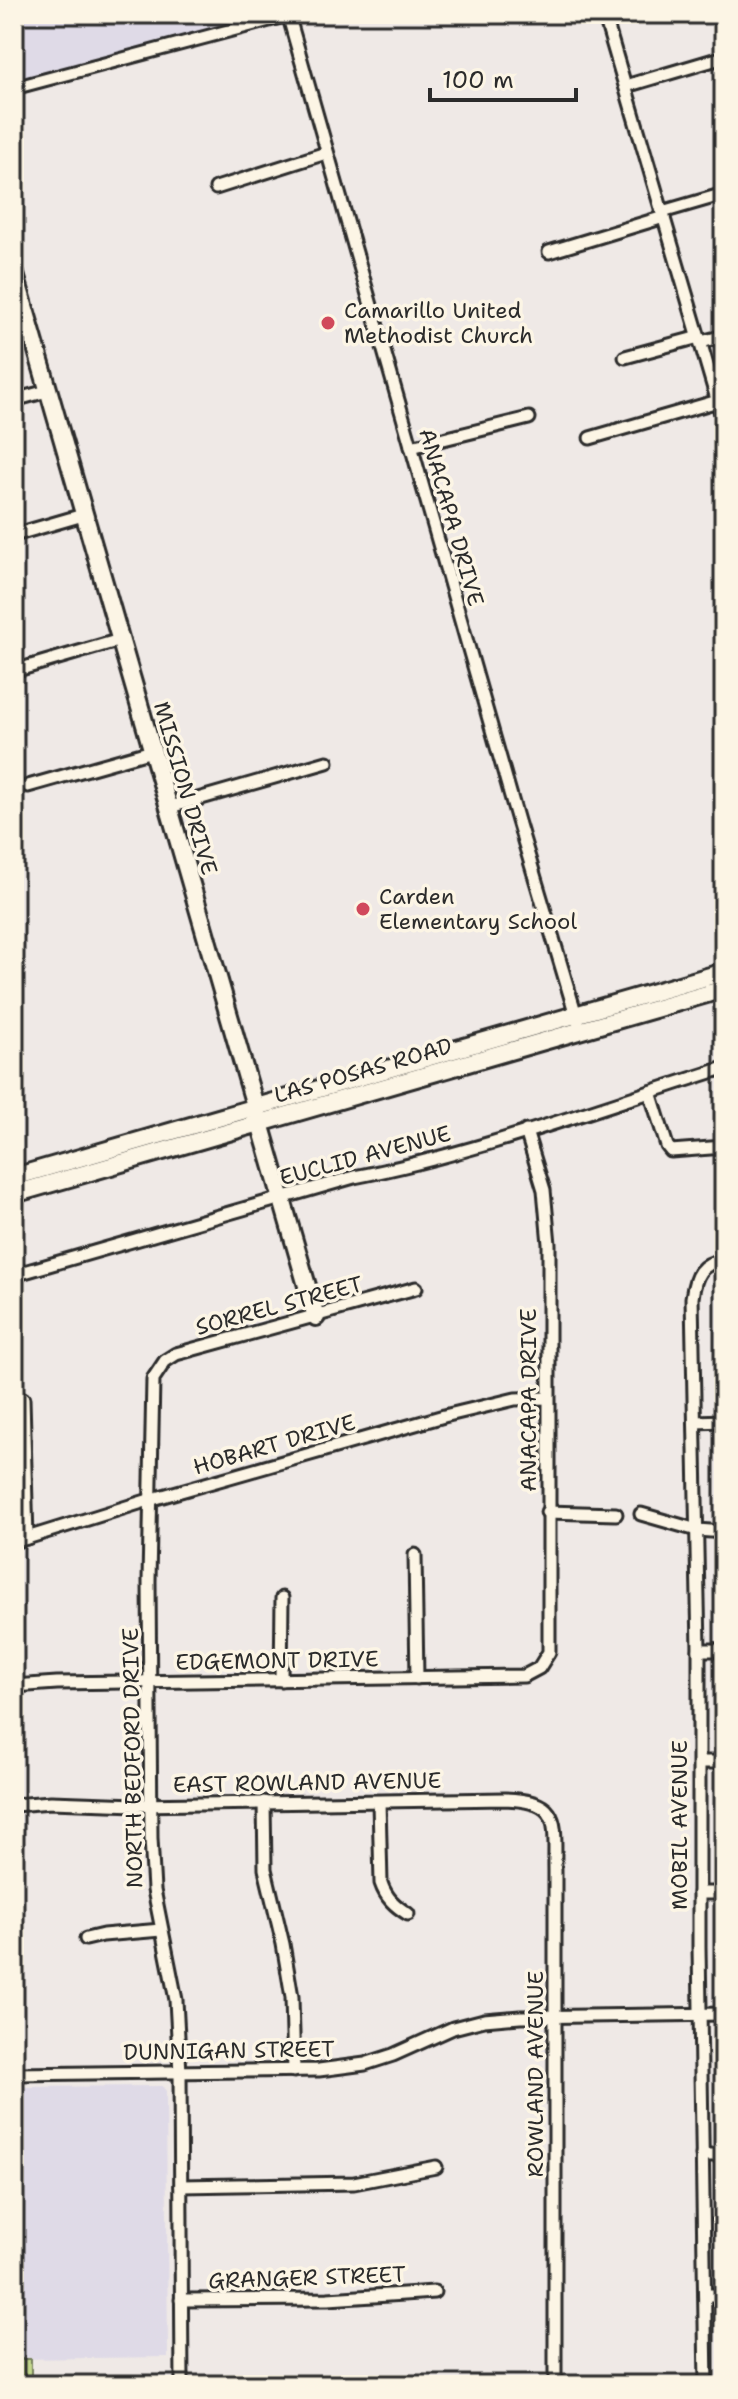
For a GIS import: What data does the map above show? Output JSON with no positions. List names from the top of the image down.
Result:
{
  "streets": {
    "main road": ["MISSION DRIVE", "LAS POSAS ROAD"],
    "street": [
      "ANACAPA DRIVE",
      "EUCLID AVENUE",
      "SORREL STREET",
      "HOBART DRIVE",
      "EDGEMONT DRIVE",
      "NORTH BEDFORD DRIVE",
      "EAST ROWLAND AVENUE",
      "MOBIL AVENUE",
      "DUNNIGAN STREET",
      "ROWLAND AVENUE",
      "GRANGER STREET"
    ]
  },
  "crossings": [
    ["ANACAPA DRIVE", "LAS POSAS ROAD"],
    ["ANACAPA DRIVE", "EUCLID AVENUE"],
    ["ANACAPA DRIVE", "HOBART DRIVE"],
    ["ANACAPA DRIVE", "EDGEMONT DRIVE"],
    ["MISSION DRIVE", "LAS POSAS ROAD"],
    ["MISSION DRIVE", "EUCLID AVENUE"],
    ["MISSION DRIVE", "SORREL STREET"],
    ["SORREL STREET", "NORTH BEDFORD DRIVE"],
    ["HOBART DRIVE", "NORTH BEDFORD DRIVE"],
    ["EDGEMONT DRIVE", "NORTH BEDFORD DRIVE"],
    ["NORTH BEDFORD DRIVE", "EAST ROWLAND AVENUE"],
    ["NORTH BEDFORD DRIVE", "DUNNIGAN STREET"],
    ["NORTH BEDFORD DRIVE", "GRANGER STREET"],
    ["EAST ROWLAND AVENUE", "ROWLAND AVENUE"],
    ["MOBIL AVENUE", "DUNNIGAN STREET"],
    ["DUNNIGAN STREET", "ROWLAND AVENUE"]
  ],
  "places": ["Camarillo United Methodist Church", "Carden Elementary School"],
  "scale_bar": "100 m"
}
